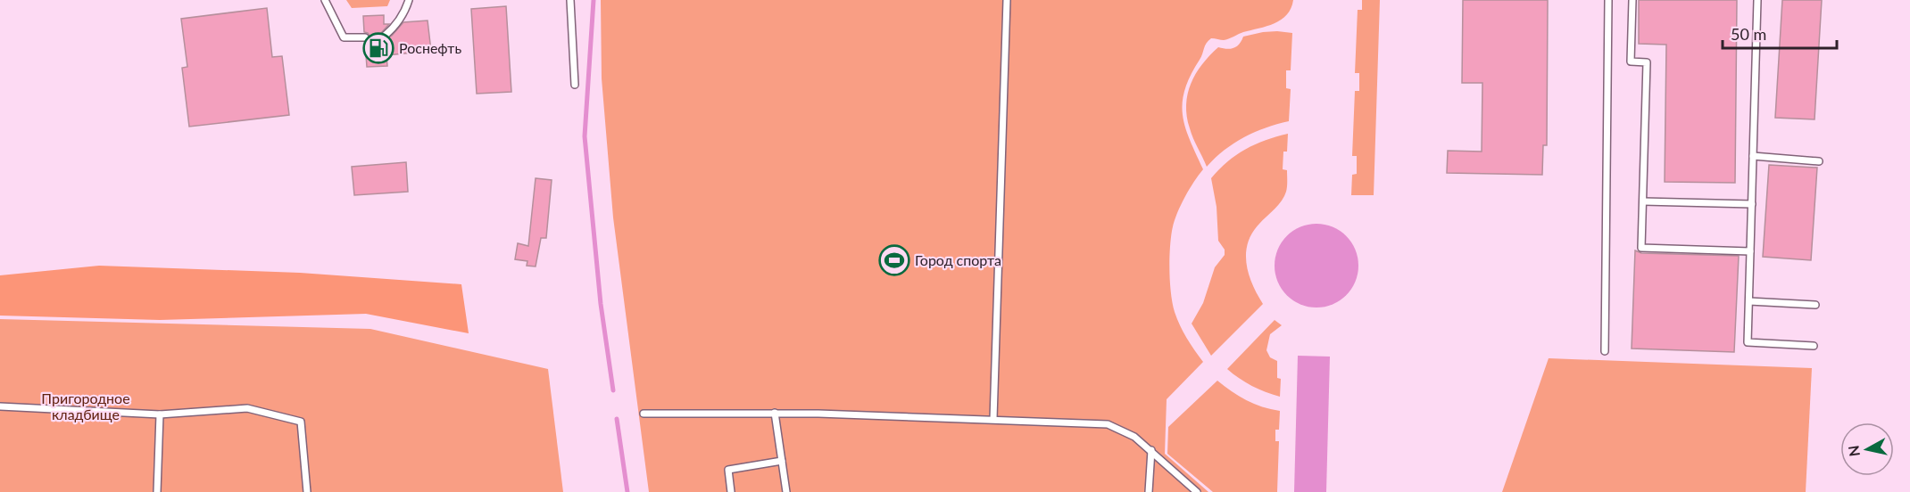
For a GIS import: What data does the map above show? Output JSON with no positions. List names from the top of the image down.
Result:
{
  "parks": ["Пригородное кладбище"],
  "places": {
    "fuel station": ["Роснефть"],
    "sports": ["Город спорта"]
  },
  "scale_bar": "50 m",
  "north": "left"
}
